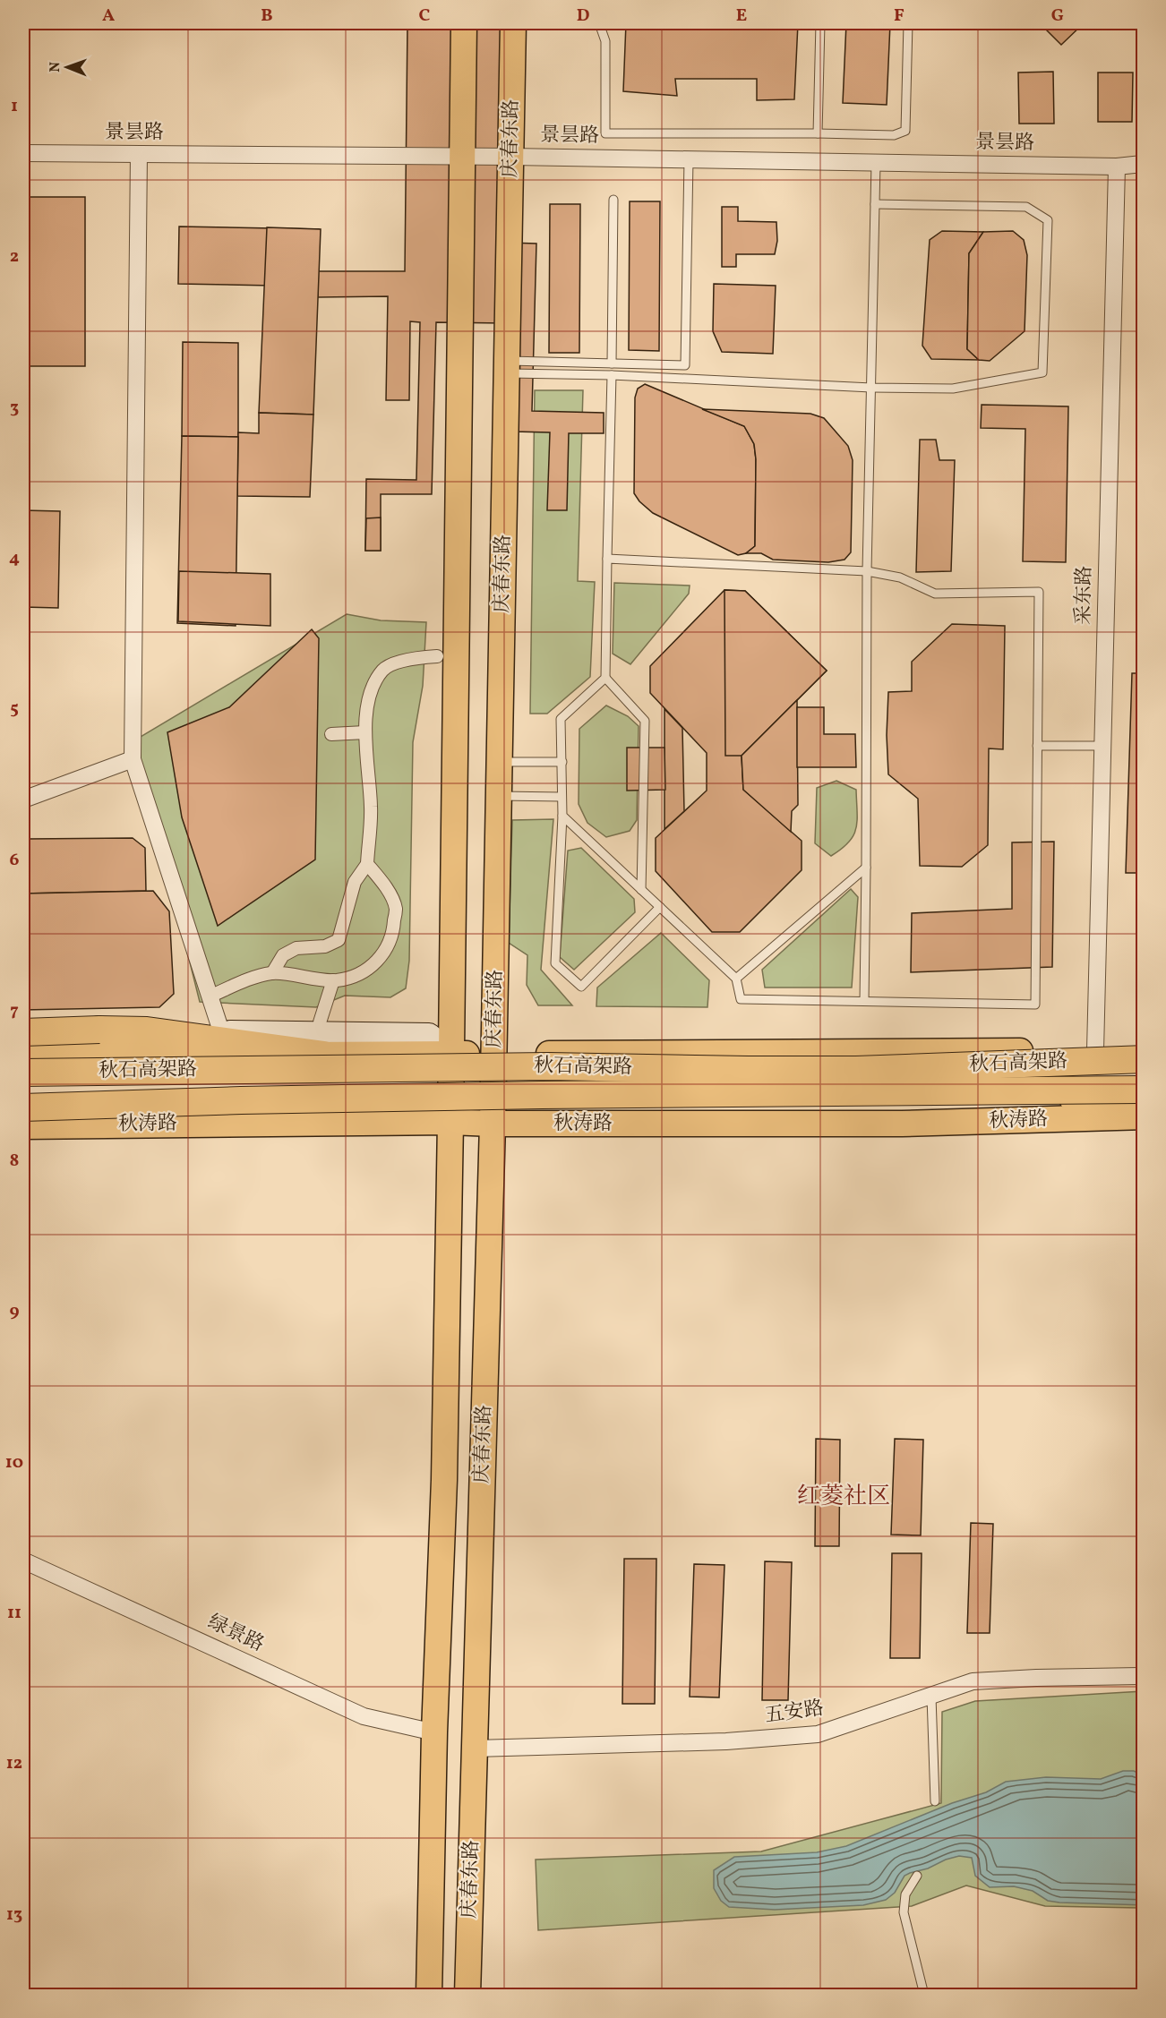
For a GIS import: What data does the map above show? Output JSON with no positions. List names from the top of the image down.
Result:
{
  "streets": {
    "highway": ["秋石高架路"],
    "main road": ["庆春东路", "秋涛路"],
    "street": [
      "景昙路",
      "采东路",
      "绿景路",
      "五安路"
    ]
  },
  "crossings": [
    ["景昙路", "庆春东路"],
    ["景昙路", "采东路"],
    ["庆春东路", "秋涛路"],
    ["庆春东路", "绿景路"],
    ["庆春东路", "五安路"]
  ],
  "districts": ["红菱社区"],
  "north": "left",
  "grid": {
    "columns": [
      "A",
      "B",
      "C",
      "D",
      "E",
      "F",
      "G"
    ],
    "rows": [
      "1",
      "2",
      "3",
      "4",
      "5",
      "6",
      "7",
      "8",
      "9",
      "10",
      "11",
      "12",
      "13"
    ]
  }
}
